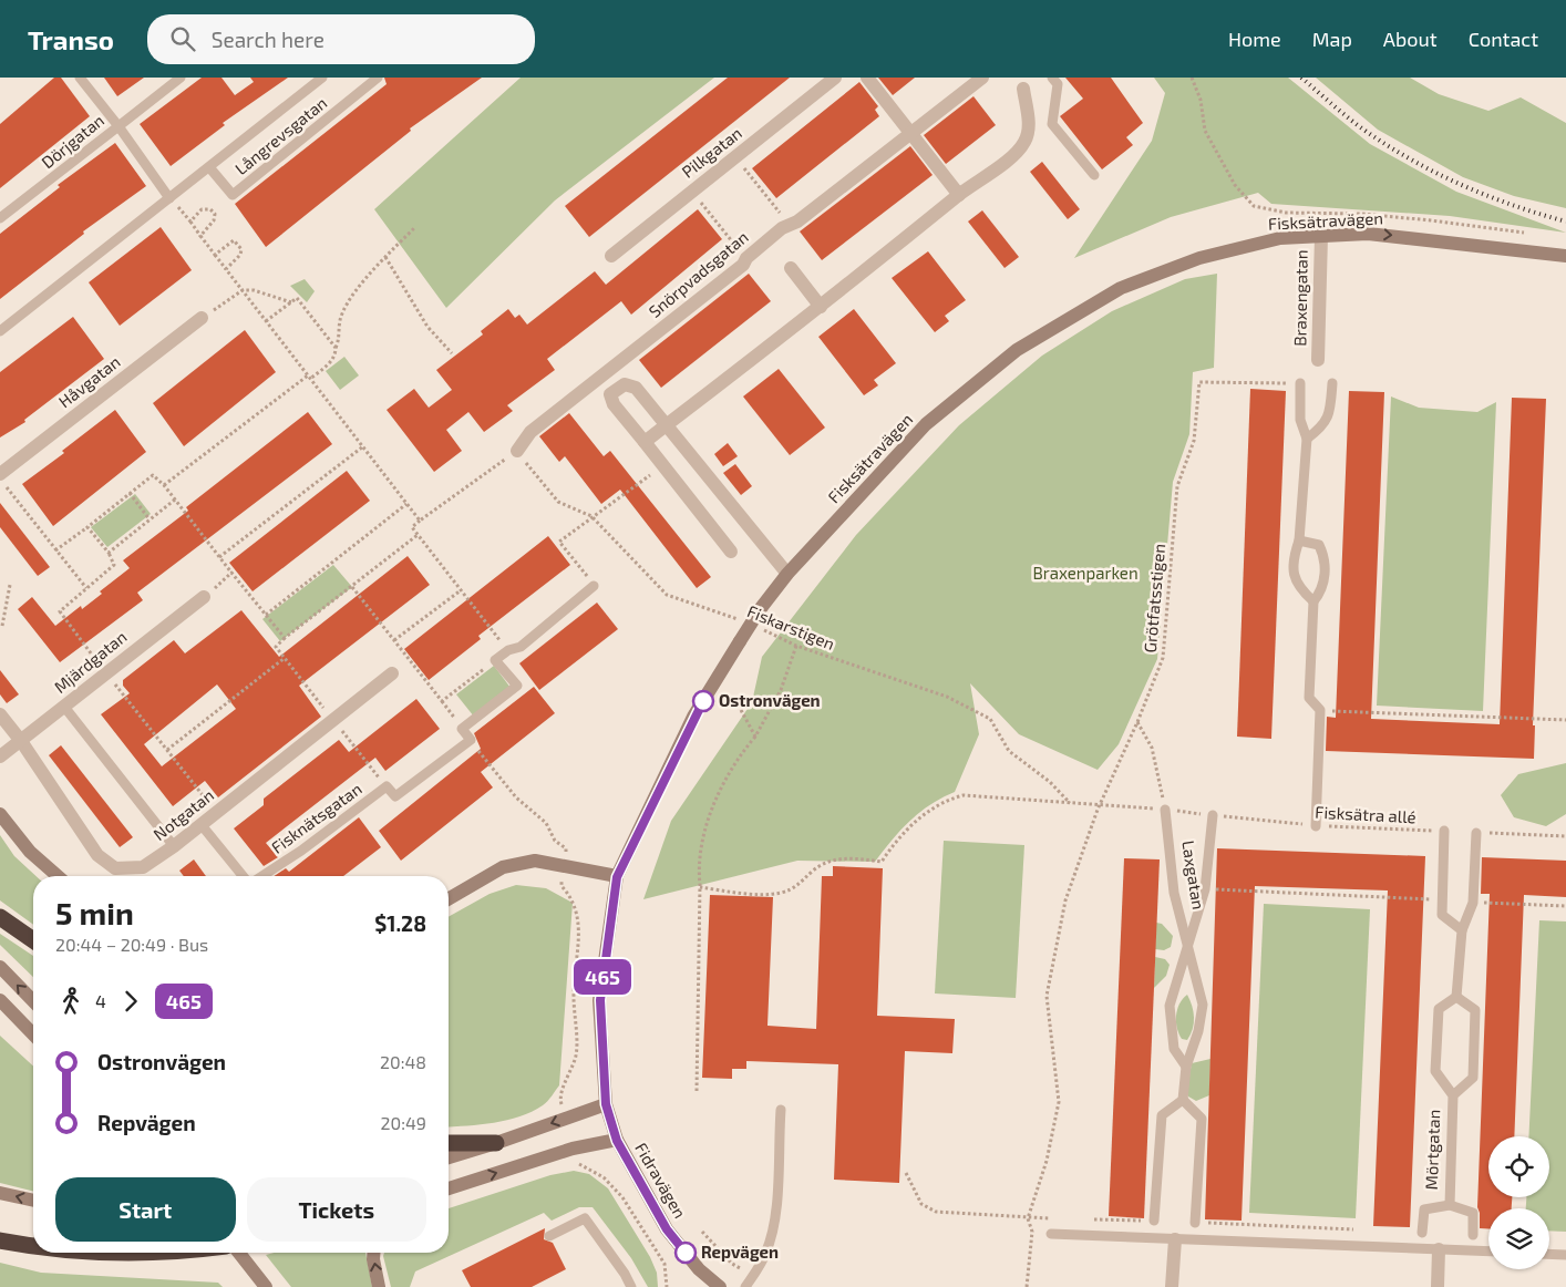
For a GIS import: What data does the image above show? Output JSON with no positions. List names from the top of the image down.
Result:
{
  "streets": {
    "street": [
      "Pilkgatan",
      "Fisksätravägen",
      "Snörpvadsgatan",
      "Braxengatan",
      "Håvgatan",
      "Mjärdgatan",
      "Notgatan",
      "Fidravägen"
    ],
    "lane": [
      "Långrevsgatan",
      "Dörjgatan",
      "Fisknätsgatan",
      "Laxgatan",
      "Mörtgatan"
    ],
    "path": ["Grötfatsstigen", "Fiskarstigen", "Fisksätra allé"]
  },
  "crossings": [
    ["Fisksätravägen", "Braxengatan"],
    ["Fisksätravägen", "Fidravägen"],
    ["Snörpvadsgatan", "Fiskarstigen"],
    ["Grötfatsstigen", "Fisksätra allé"],
    ["Fiskarstigen", "Fisksätra allé"],
    ["Mjärdgatan", "Notgatan"],
    ["Fisksätra allé", "Laxgatan"]
  ],
  "parks": ["Braxenparken"],
  "places": ["Ostronvägen", "Repvägen"],
  "lines": ["bus line 465"],
  "page": {
    "header": "Transo",
    "search": "Search here",
    "nav": [
      "Home",
      "Map",
      "About",
      "Contact"
    ],
    "on_map": "465",
    "heading": ["5 min", "20:44 – 20:49 · Bus", "$1.28"],
    "legs": ["4", "465"],
    "list": [
      {
        "name": "Ostronvägen",
        "value": "20:48"
      },
      {
        "name": "Repvägen",
        "value": "20:49"
      }
    ],
    "buttons": ["Start", "Tickets"]
  }
}
